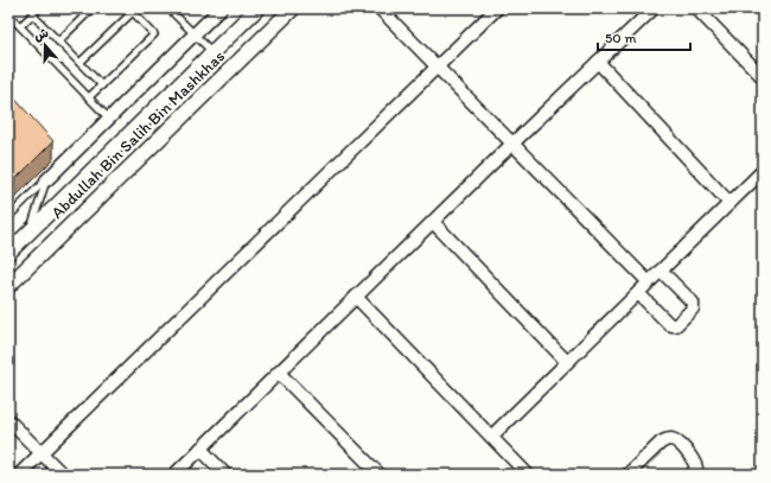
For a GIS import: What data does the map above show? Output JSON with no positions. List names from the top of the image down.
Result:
{
  "streets": {
    "street": ["Abdullah Bin Salih Bin Mashkhas"]
  },
  "scale_bar": "50 m",
  "north": "top"
}
